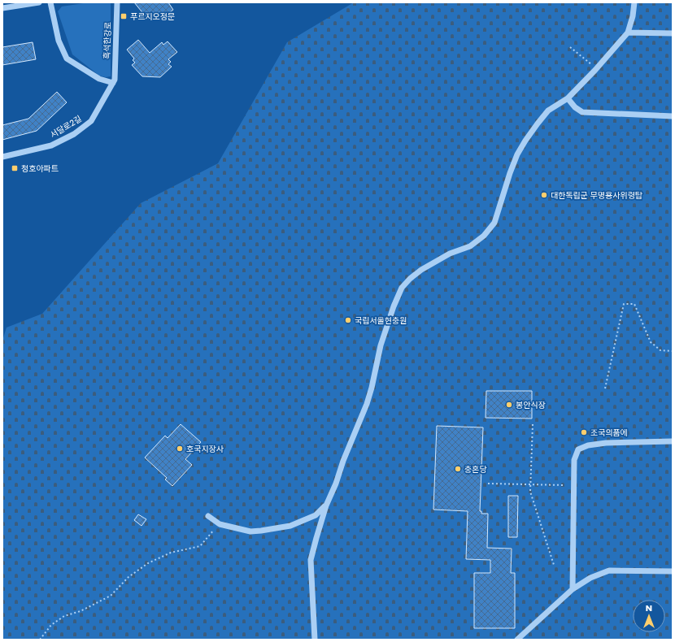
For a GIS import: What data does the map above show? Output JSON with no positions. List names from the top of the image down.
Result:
{
  "streets": {
    "street": ["흑석한강로", "서달로2길"]
  },
  "crossings": [
    ["흑석한강로", "서달로2길"]
  ],
  "places": {
    "transit": ["푸르지오정문", "청호아파트"],
    "other": [
      "대한독립군 무명용사위령탑",
      "국립서울현충원",
      "봉안식장",
      "조국의품에",
      "호국지장사",
      "충혼당"
    ]
  },
  "north": "top"
}
